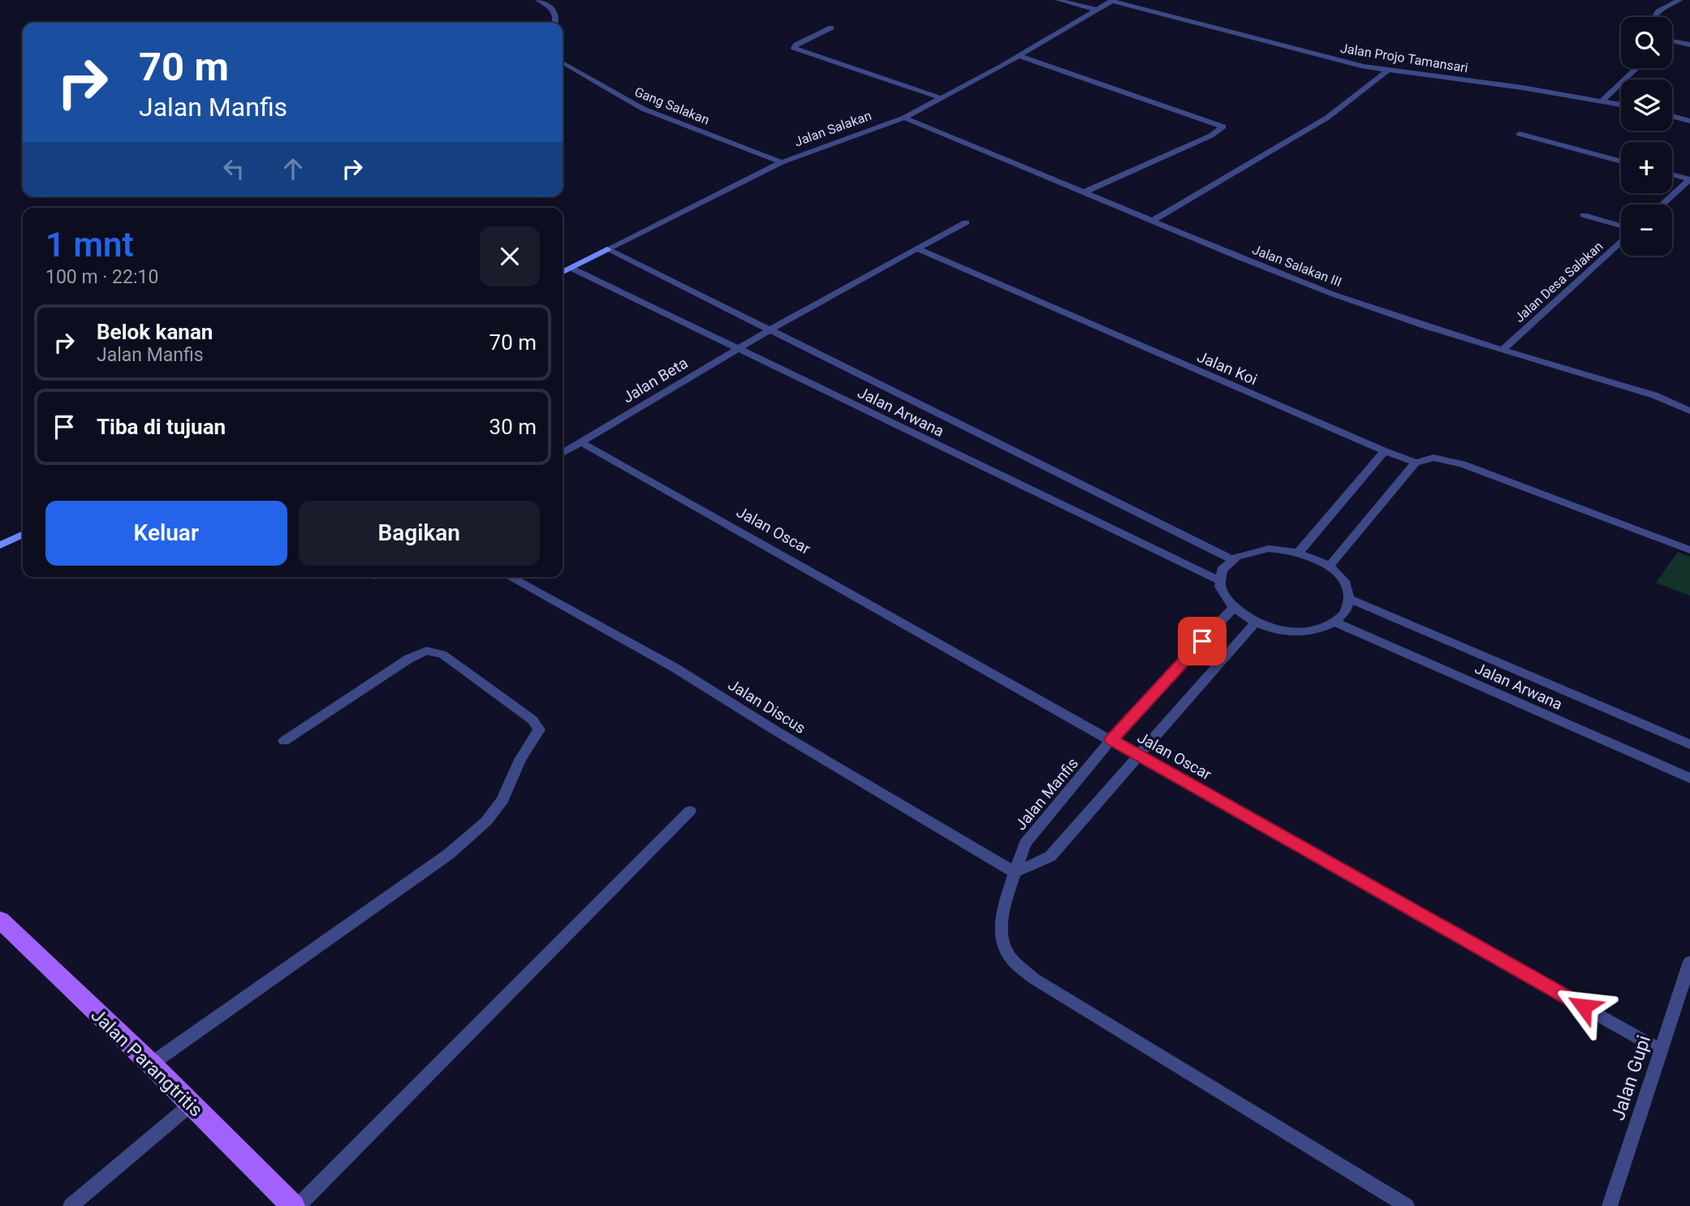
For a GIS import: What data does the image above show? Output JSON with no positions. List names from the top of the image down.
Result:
{
  "streets": {
    "main road": ["Jalan Parangtritis"],
    "street": [
      "Jalan Projo Tamansari",
      "Gang Salakan",
      "Jalan Salakan",
      "Jalan Salakan III",
      "Jalan Desa Salakan",
      "Jalan Koi",
      "Jalan Beta",
      "Jalan Arwana",
      "Jalan Oscar",
      "Jalan Discus",
      "Jalan Manfis",
      "Jalan Gupi"
    ]
  },
  "crossings": [
    ["Jalan Projo Tamansari", "Jalan Salakan"],
    ["Gang Salakan", "Jalan Salakan"],
    ["Jalan Salakan", "Jalan Salakan III"],
    ["Jalan Salakan", "Jalan Arwana"],
    ["Jalan Salakan III", "Jalan Desa Salakan"],
    ["Jalan Beta", "Jalan Arwana"],
    ["Jalan Beta", "Jalan Oscar"],
    ["Jalan Arwana", "Jalan Manfis"],
    ["Jalan Oscar", "Jalan Manfis"],
    ["Jalan Oscar", "Jalan Gupi"],
    ["Jalan Discus", "Jalan Manfis"]
  ],
  "page": {
    "map_buttons": ["+", "−"],
    "turn": ["70 m", "Jalan Manfis"],
    "heading": ["1 mnt", "100 m · 22:10"],
    "list": [
      {
        "name": "Belok kanan",
        "note": "Jalan Manfis",
        "value": "70 m"
      },
      {
        "name": "Tiba di tujuan",
        "value": "30 m"
      }
    ],
    "buttons": ["Keluar", "Bagikan"]
  }
}
